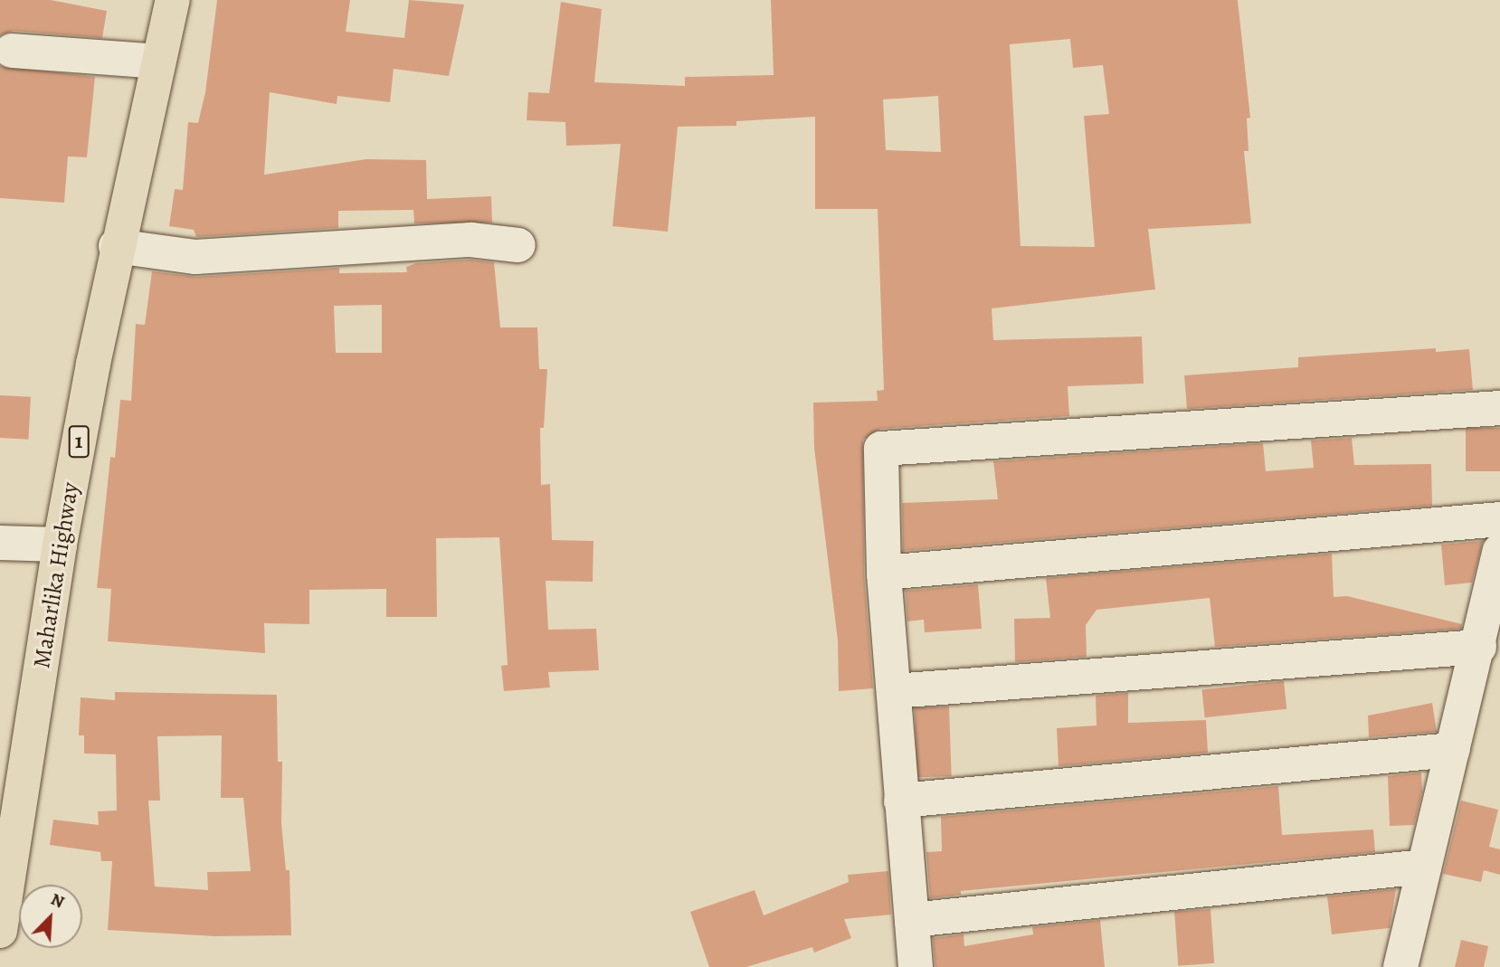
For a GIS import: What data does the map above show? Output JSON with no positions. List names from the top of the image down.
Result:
{
  "streets": {
    "highway": ["1", "Maharlika Highway"]
  },
  "north": "top right"
}
